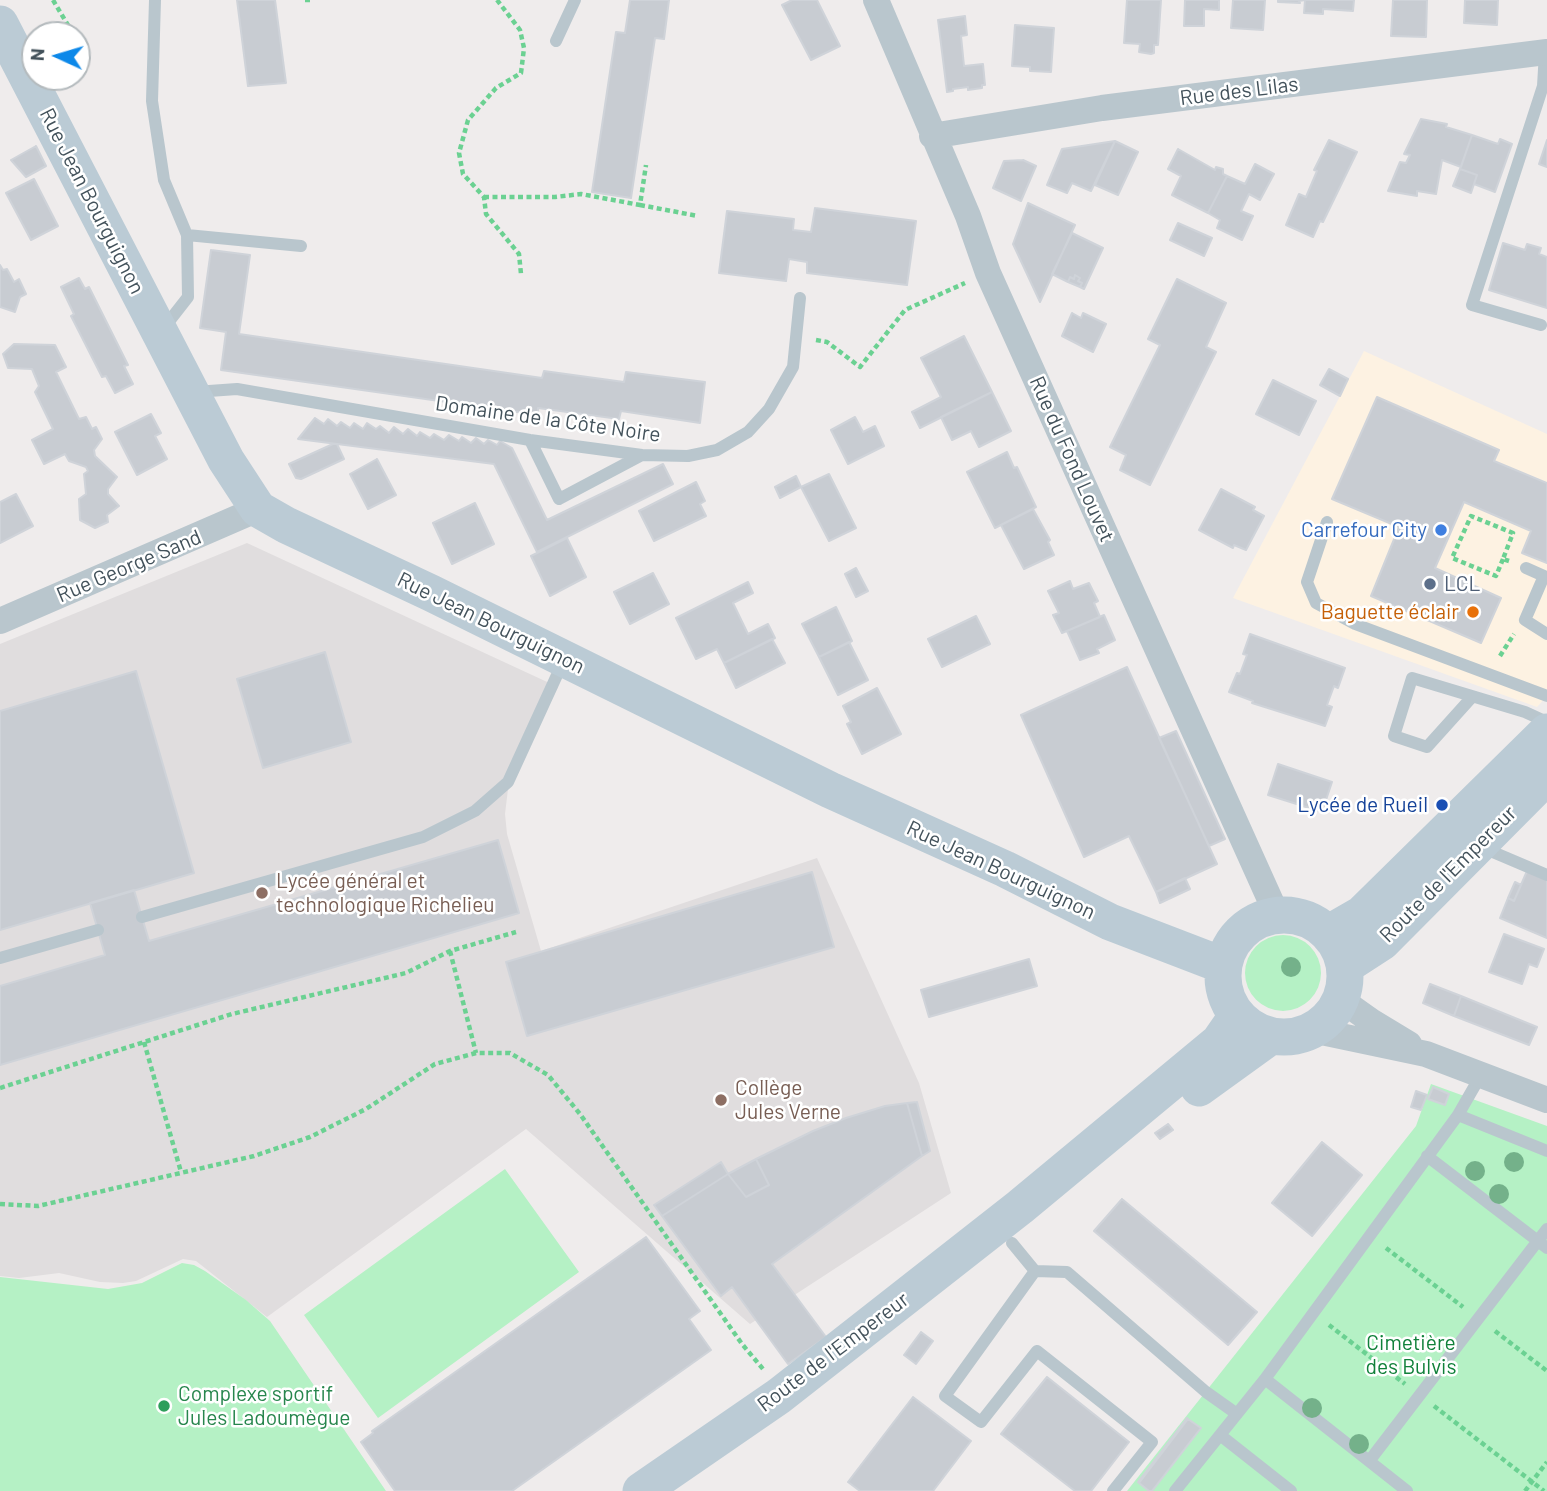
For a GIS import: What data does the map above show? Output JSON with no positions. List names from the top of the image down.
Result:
{
  "streets": {
    "main road": ["Rue Jean Bourguignon", "Route de l'Empereur"],
    "street": ["Rue des Lilas", "Rue du Fond Louvet", "Rue George Sand"],
    "lane": ["Domaine de la Côte Noire"]
  },
  "crossings": [
    ["Rue des Lilas", "Rue du Fond Louvet"],
    ["Rue Jean Bourguignon", "Domaine de la Côte Noire"],
    ["Rue Jean Bourguignon", "Rue du Fond Louvet"],
    ["Rue Jean Bourguignon", "Rue George Sand"],
    ["Rue Jean Bourguignon", "Route de l'Empereur"],
    ["Rue du Fond Louvet", "Route de l'Empereur"]
  ],
  "parks": ["Cimetière des Bulvis"],
  "places": [
    "Carrefour City",
    "LCL",
    "Baguette éclair",
    "Lycée de Rueil",
    "Lycée général et technologique Richelieu",
    "Collège Jules Verne",
    "Complexe sportif Jules Ladoumègue"
  ],
  "north": "left"
}
